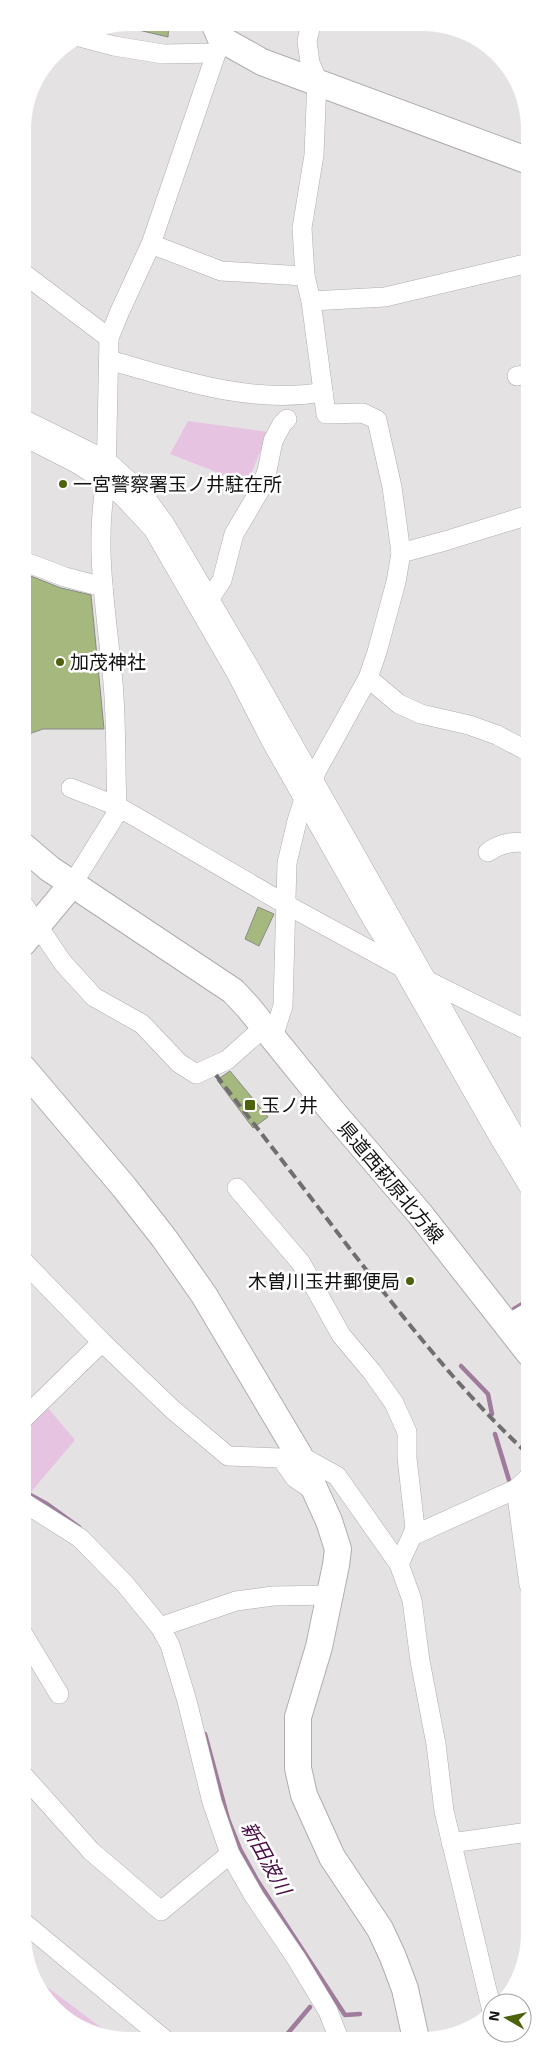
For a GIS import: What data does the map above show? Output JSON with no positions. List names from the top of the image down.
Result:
{
  "streets": {
    "street": ["県道西萩原北方線"]
  },
  "water": ["新田波川"],
  "places": {
    "other": ["一宮警察署玉ノ井駐在所", "加茂神社", "木曽川玉井郵便局"],
    "transit": ["玉ノ井"]
  },
  "north": "left"
}
